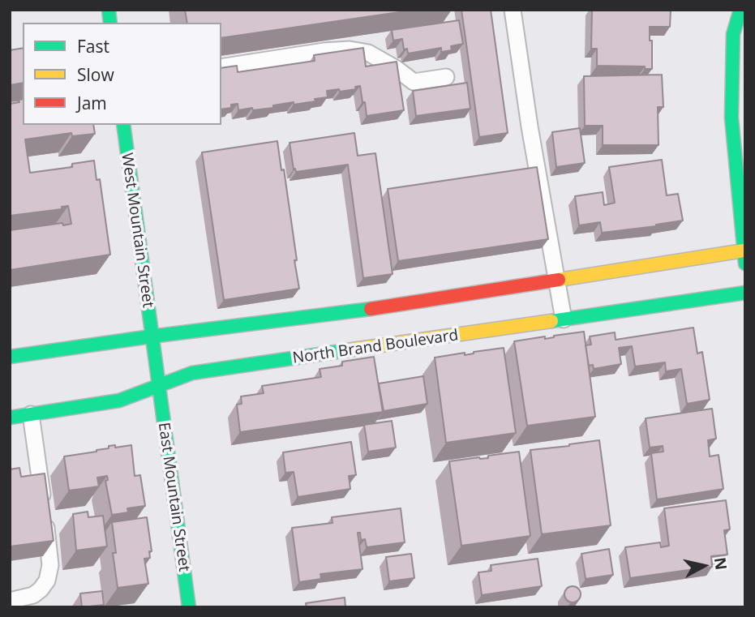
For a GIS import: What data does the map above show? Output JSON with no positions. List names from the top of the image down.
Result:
{
  "streets": {
    "street": ["West Mountain Street", "North Brand Boulevard", "East Mountain Street"]
  },
  "crossings": [
    ["West Mountain Street", "North Brand Boulevard"],
    ["West Mountain Street", "East Mountain Street"],
    ["North Brand Boulevard", "East Mountain Street"]
  ],
  "legend": ["Fast", "Slow", "Jam"],
  "north": "right"
}
